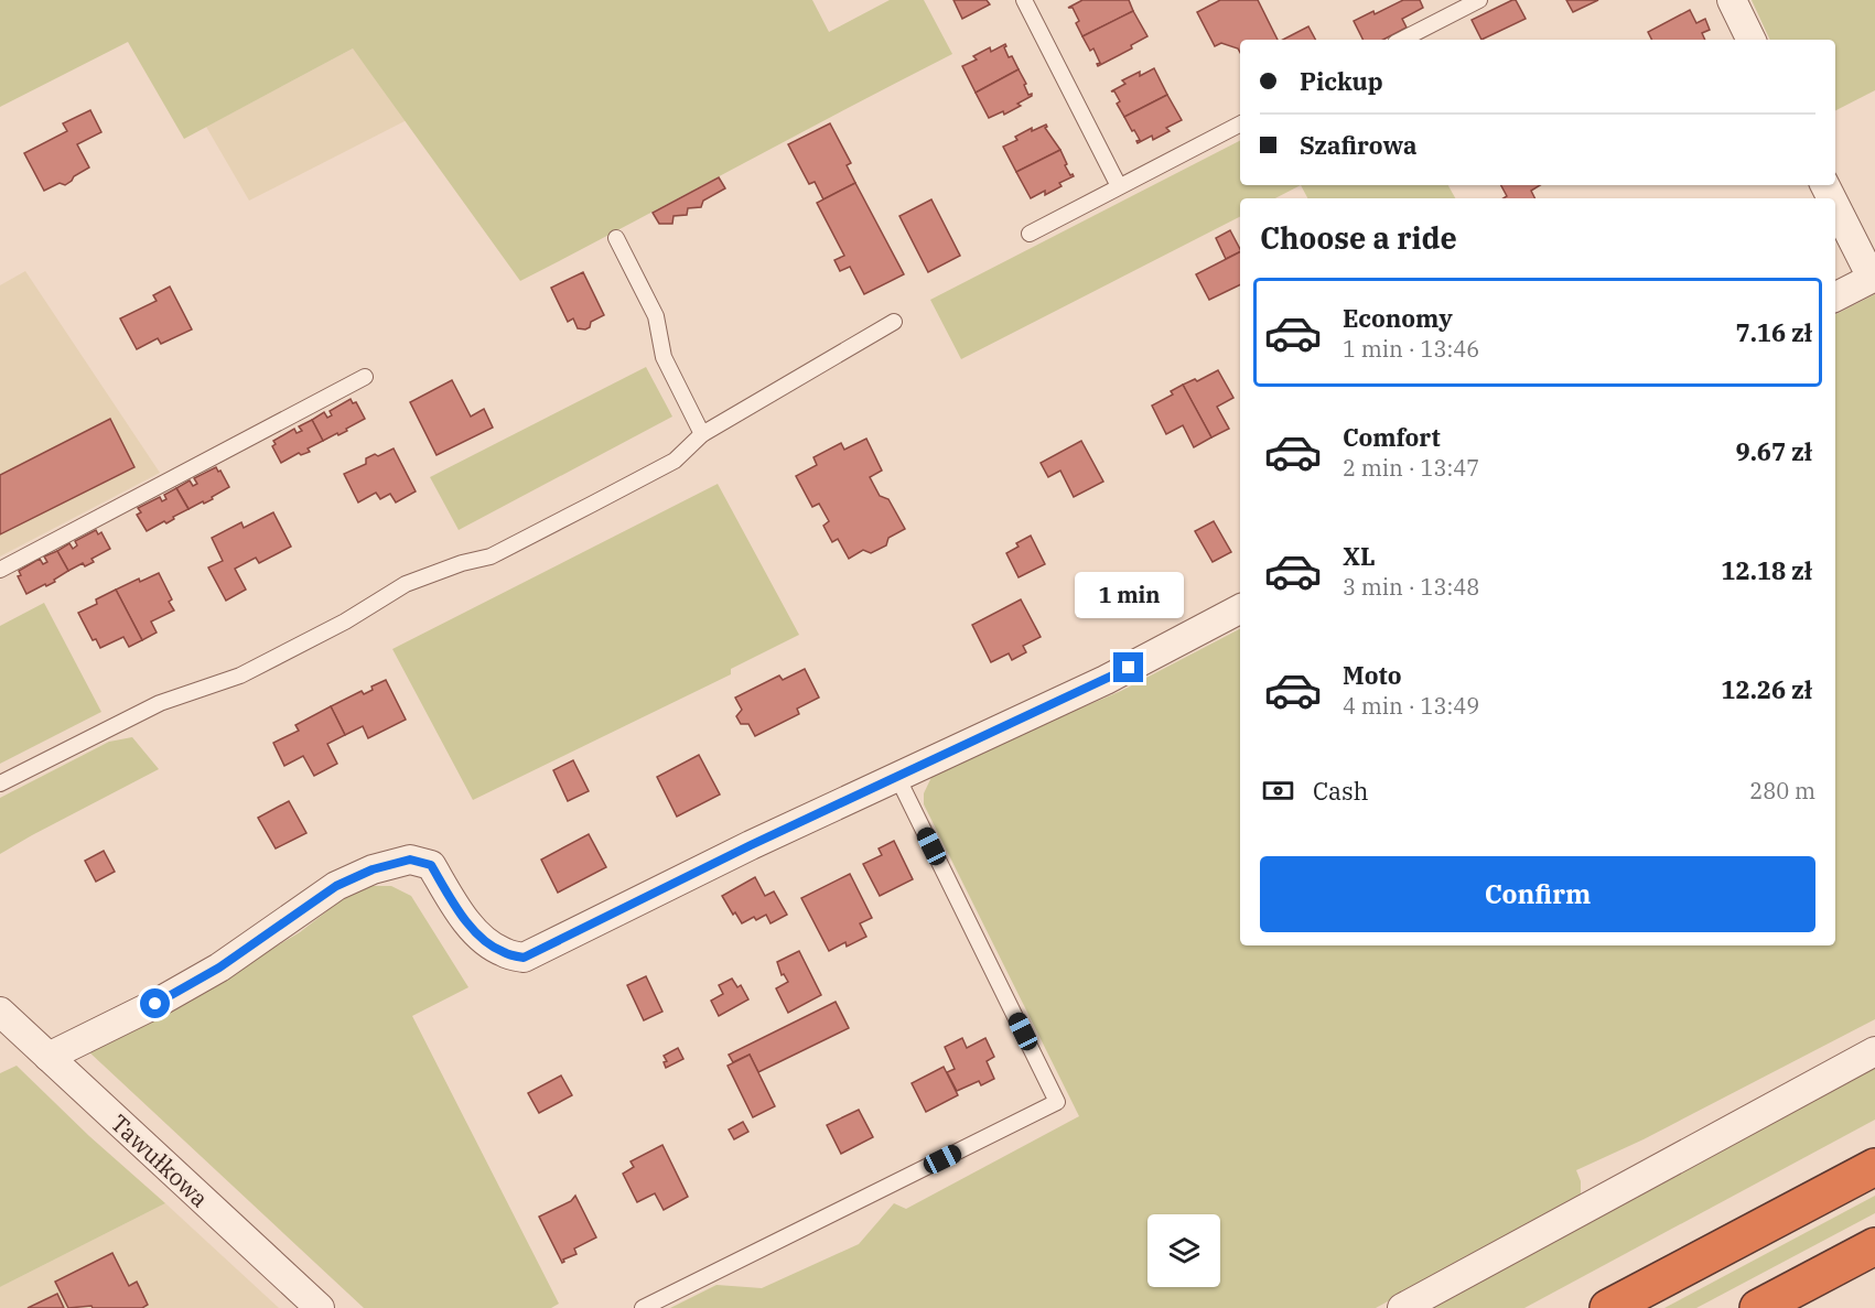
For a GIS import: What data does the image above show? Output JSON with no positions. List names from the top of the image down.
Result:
{
  "streets": {
    "street": ["Tawułkowa"]
  },
  "page": {
    "banner": ["Pickup", "Szafirowa"],
    "heading": "Choose a ride",
    "list": [
      {
        "name": "Economy",
        "note": "1 min · 13:46",
        "value": "7.16 zł"
      },
      {
        "name": "Comfort",
        "note": "2 min · 13:47",
        "value": "9.67 zł"
      },
      {
        "name": "XL",
        "note": "3 min · 13:48",
        "value": "12.18 zł"
      },
      {
        "name": "Moto",
        "note": "4 min · 13:49",
        "value": "12.26 zł"
      }
    ],
    "bubble": "1 min",
    "pay": ["Cash", "280 m"],
    "buttons": "Confirm"
  }
}
